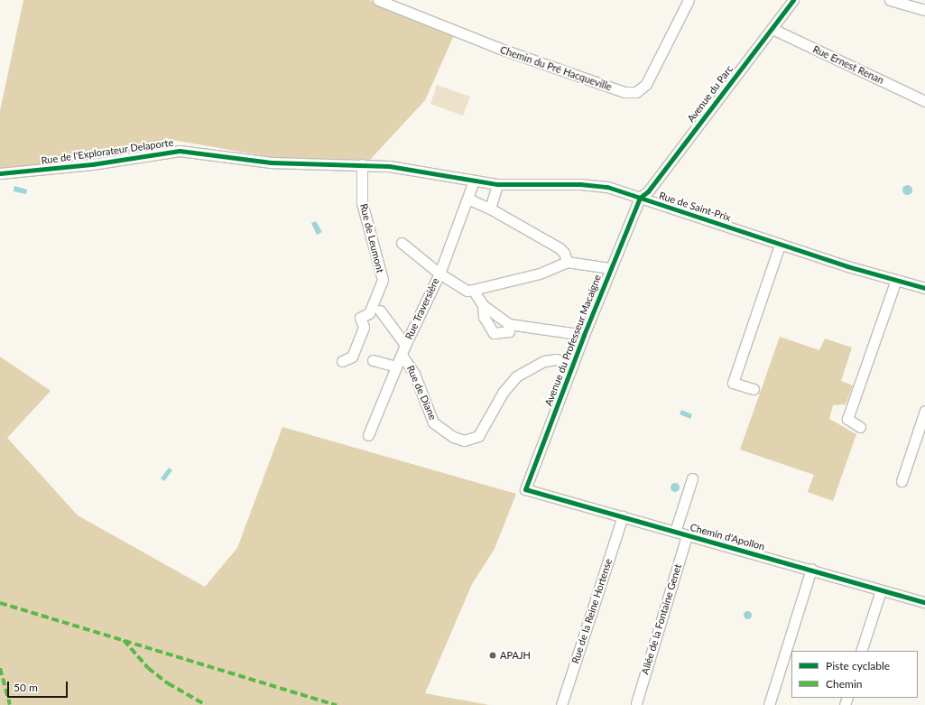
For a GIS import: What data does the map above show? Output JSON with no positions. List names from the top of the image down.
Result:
{
  "streets": {
    "street": [
      "Rue Ernest Renan",
      "Chemin du Pré Hacqueville",
      "Avenue du Parc",
      "Rue de l'Explorateur Delaporte",
      "Rue de Saint-Prix",
      "Rue de Leumont",
      "Rue Traversière",
      "Avenue du Professeur Macaigne",
      "Rue de Diane",
      "Chemin d'Apollon",
      "Rue de la Reine Hortense",
      "Allée de la Fontaine Genet"
    ]
  },
  "crossings": [
    ["Rue Ernest Renan", "Avenue du Parc"],
    ["Avenue du Parc", "Rue de Saint-Prix"],
    ["Avenue du Parc", "Avenue du Professeur Macaigne"],
    ["Rue de l'Explorateur Delaporte", "Rue de Saint-Prix"],
    ["Rue de l'Explorateur Delaporte", "Rue de Leumont"],
    ["Rue de Saint-Prix", "Rue Traversière"],
    ["Rue de Saint-Prix", "Avenue du Professeur Macaigne"],
    ["Rue Traversière", "Rue de Diane"],
    ["Avenue du Professeur Macaigne", "Rue de Diane"],
    ["Avenue du Professeur Macaigne", "Chemin d'Apollon"],
    ["Chemin d'Apollon", "Rue de la Reine Hortense"],
    ["Chemin d'Apollon", "Allée de la Fontaine Genet"]
  ],
  "places": ["APAJH"],
  "legend": ["Piste cyclable", "Chemin"],
  "scale_bar": "50 m"
}
